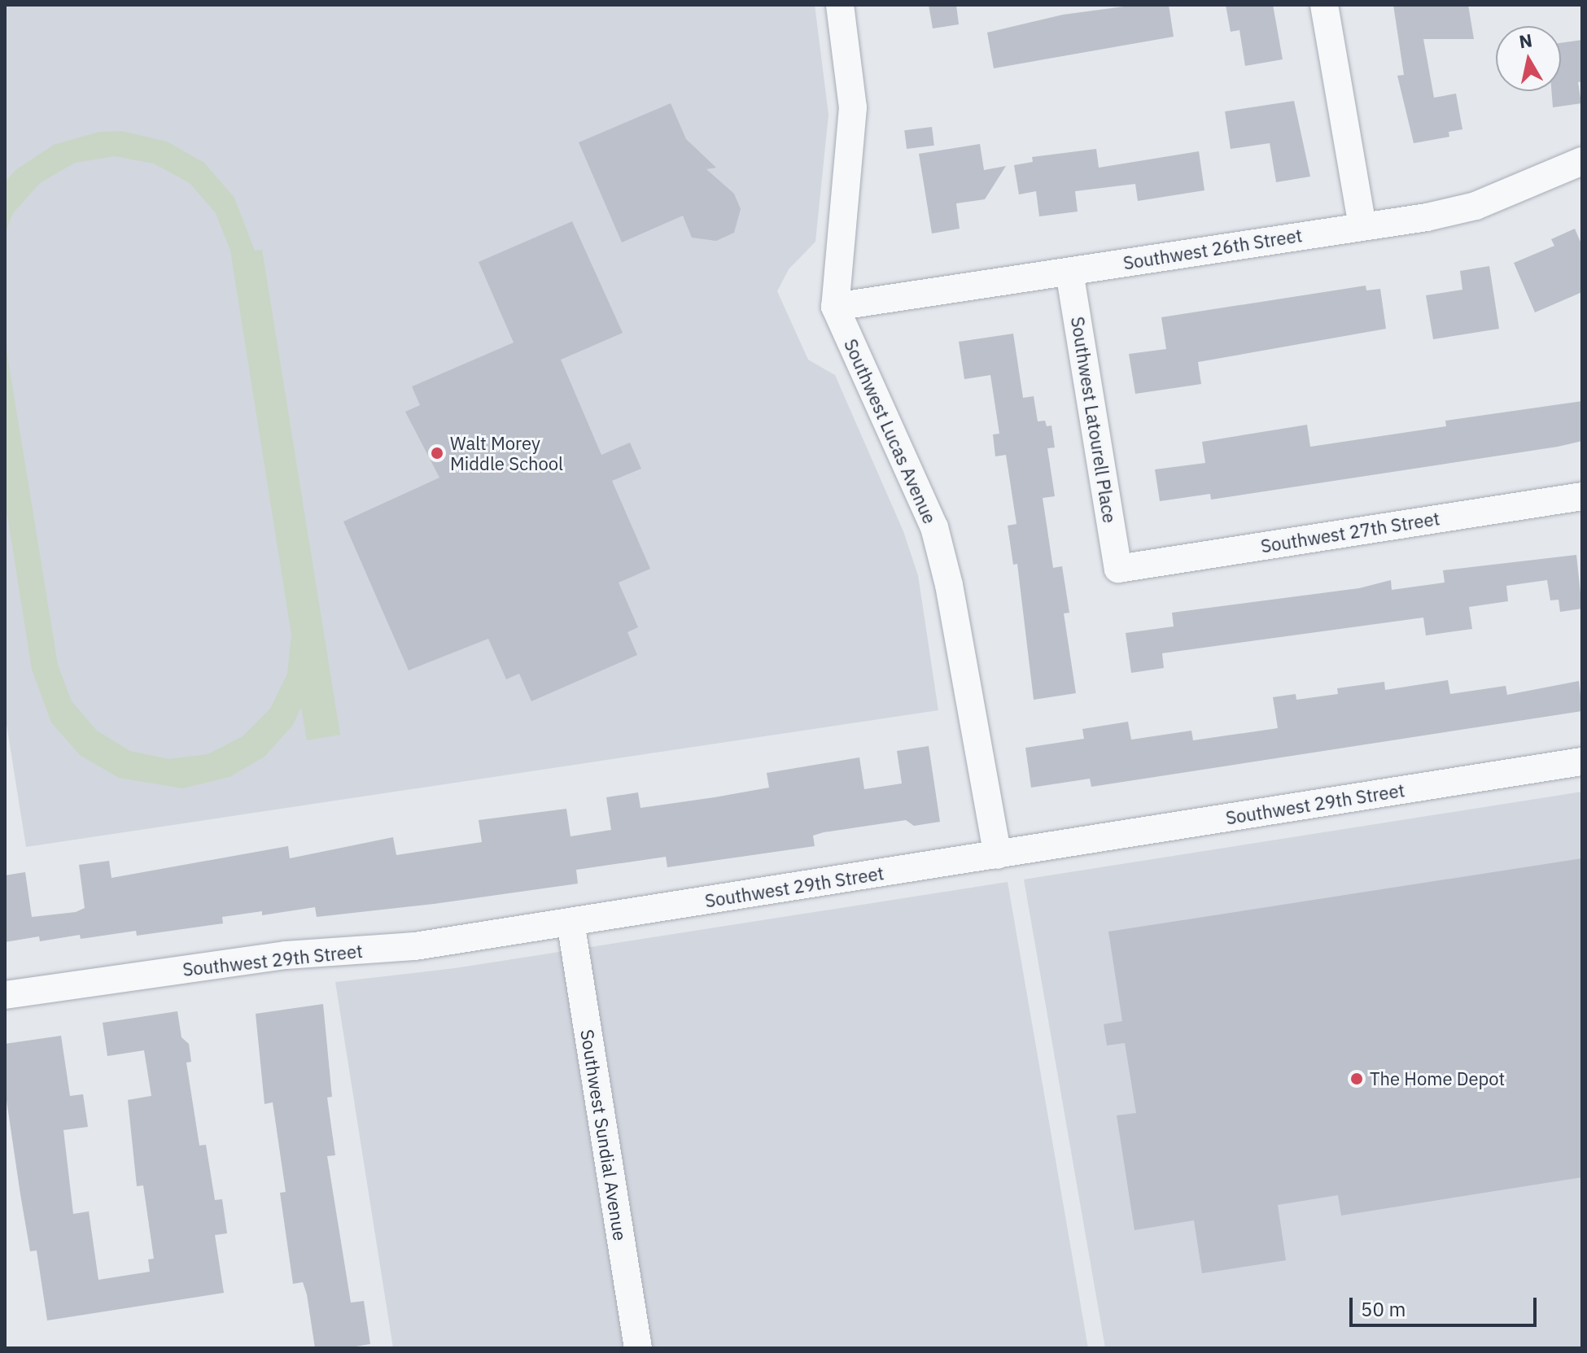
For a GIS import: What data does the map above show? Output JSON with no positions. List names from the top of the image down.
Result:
{
  "streets": {
    "street": [
      "Southwest 26th Street",
      "Southwest Latourell Place",
      "Southwest Lucas Avenue",
      "Southwest 27th Street",
      "Southwest 29th Street",
      "Southwest Sundial Avenue"
    ]
  },
  "crossings": [
    ["Southwest 26th Street", "Southwest Latourell Place"],
    ["Southwest 26th Street", "Southwest Lucas Avenue"],
    ["Southwest Latourell Place", "Southwest 27th Street"],
    ["Southwest Lucas Avenue", "Southwest 29th Street"],
    ["Southwest 29th Street", "Southwest Sundial Avenue"]
  ],
  "places": ["Walt Morey Middle School", "The Home Depot"],
  "scale_bar": "50 m",
  "north": "top"
}
